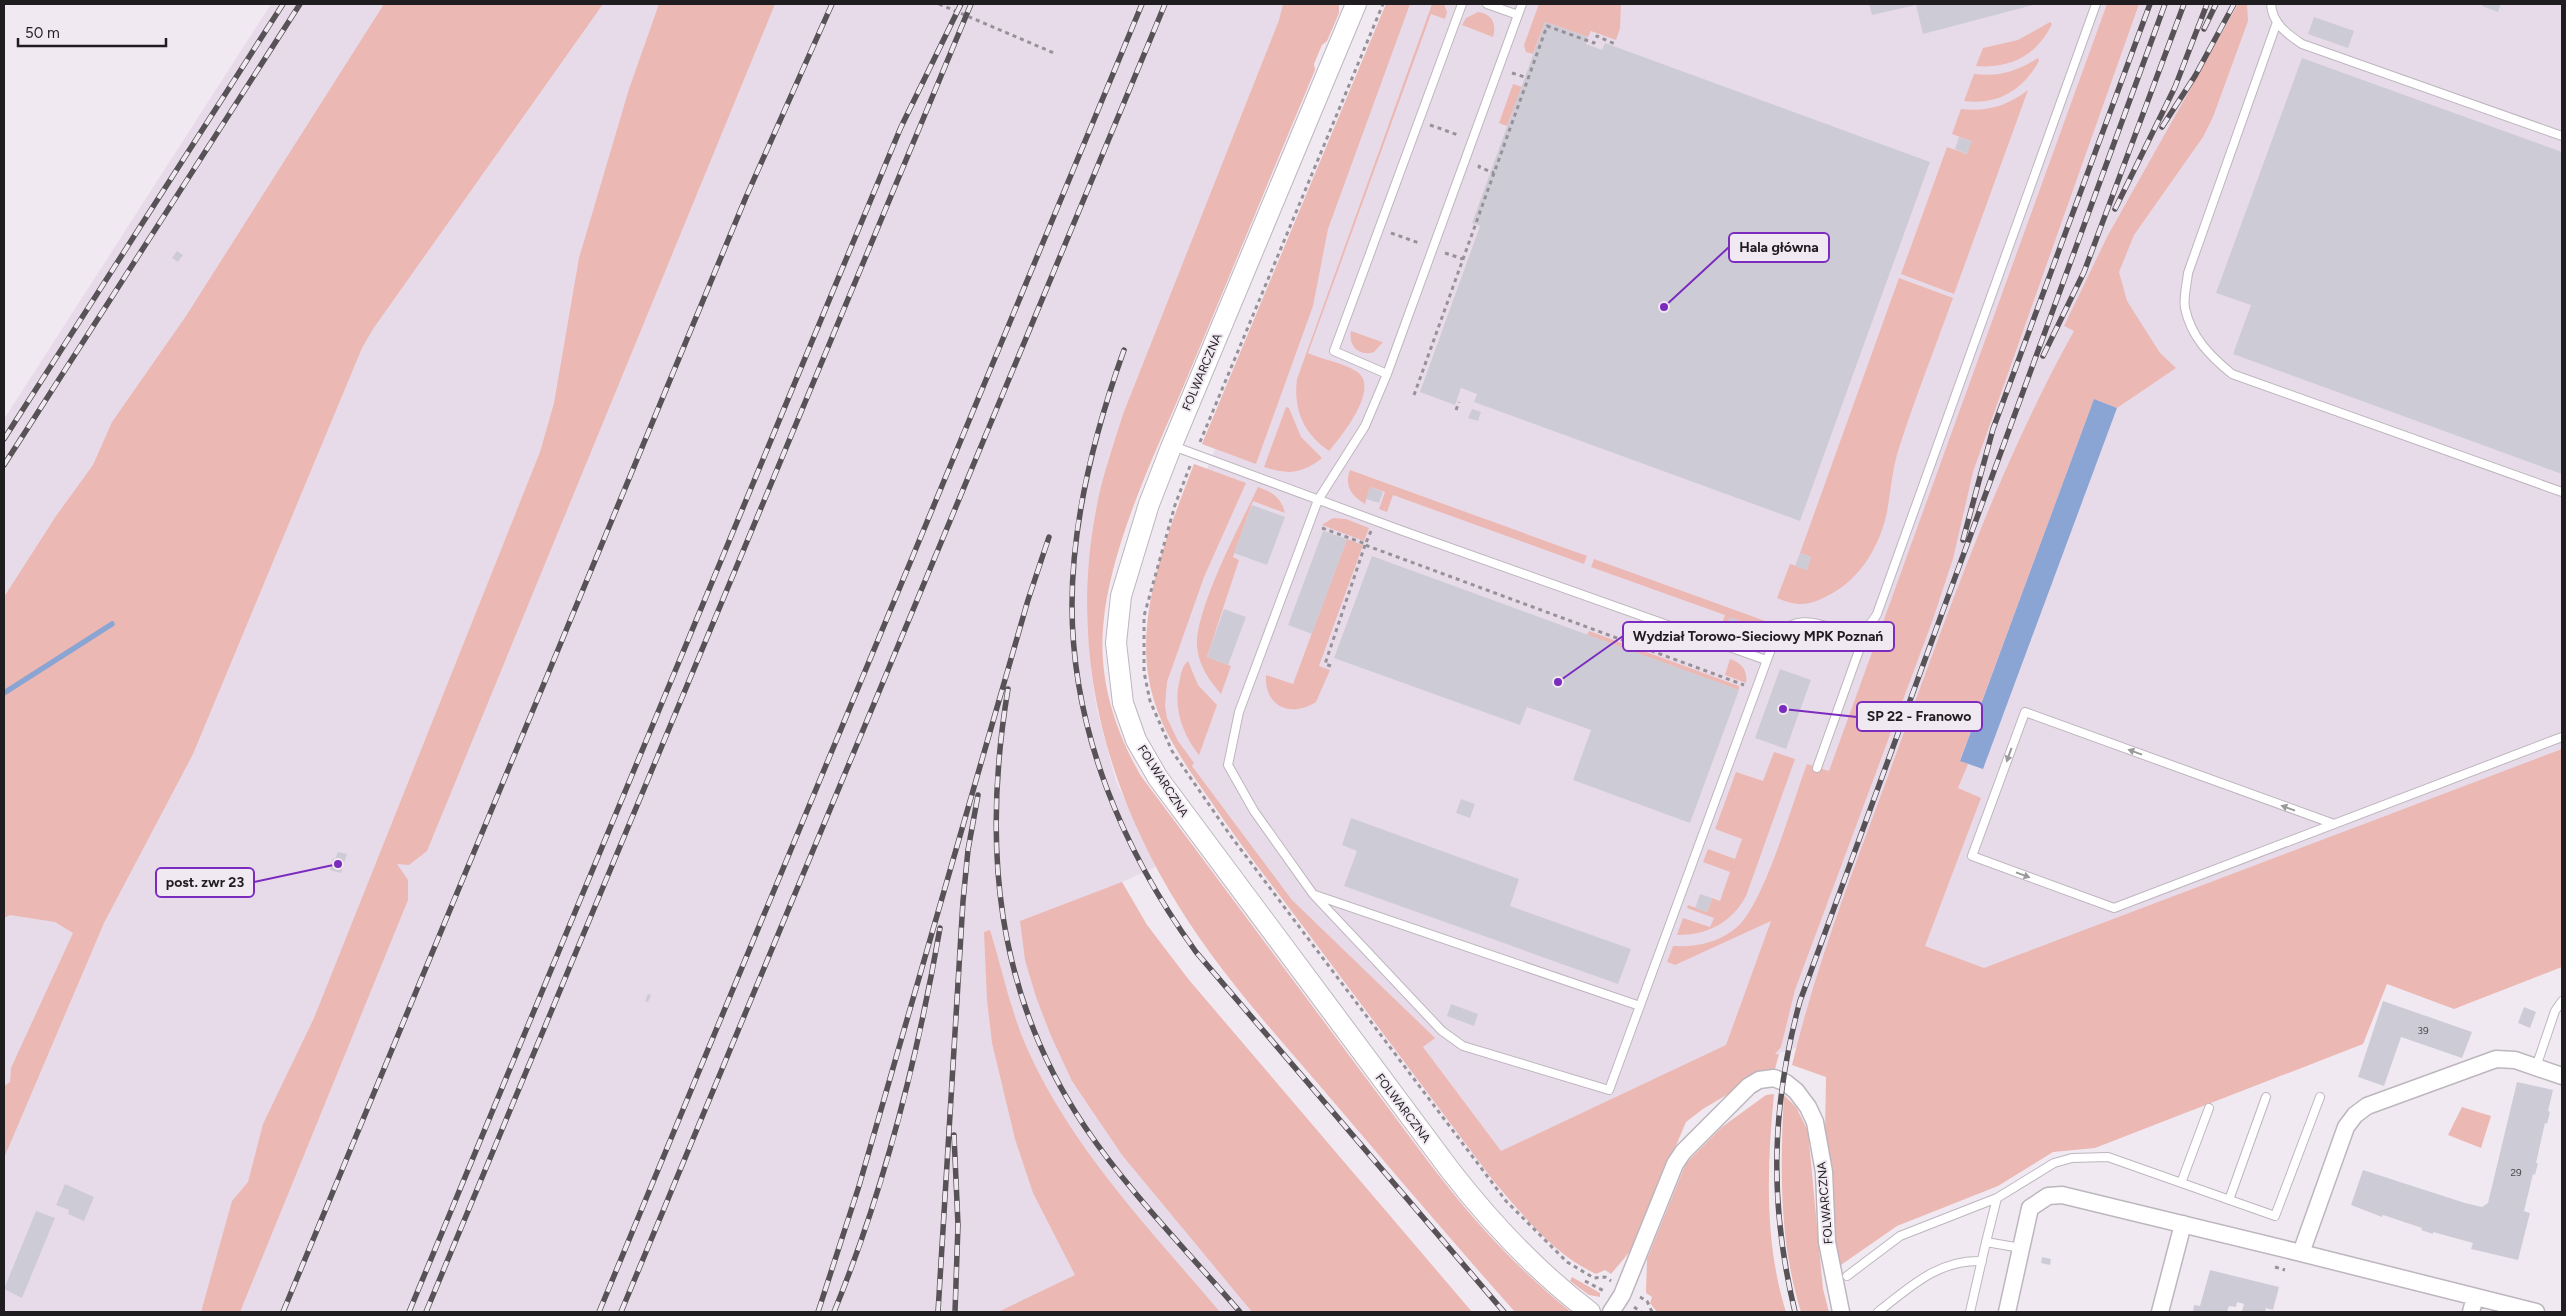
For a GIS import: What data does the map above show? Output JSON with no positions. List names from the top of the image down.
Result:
{
  "streets": {
    "street": ["FOLWARCZNA"]
  },
  "places": [
    "Hala główna",
    "Wydział Torowo-Sieciowy MPK Poznań",
    "SP 22 - Franowo",
    "post. zwr 23"
  ],
  "house_numbers": ["39", "29"],
  "scale_bar": "50 m"
}
